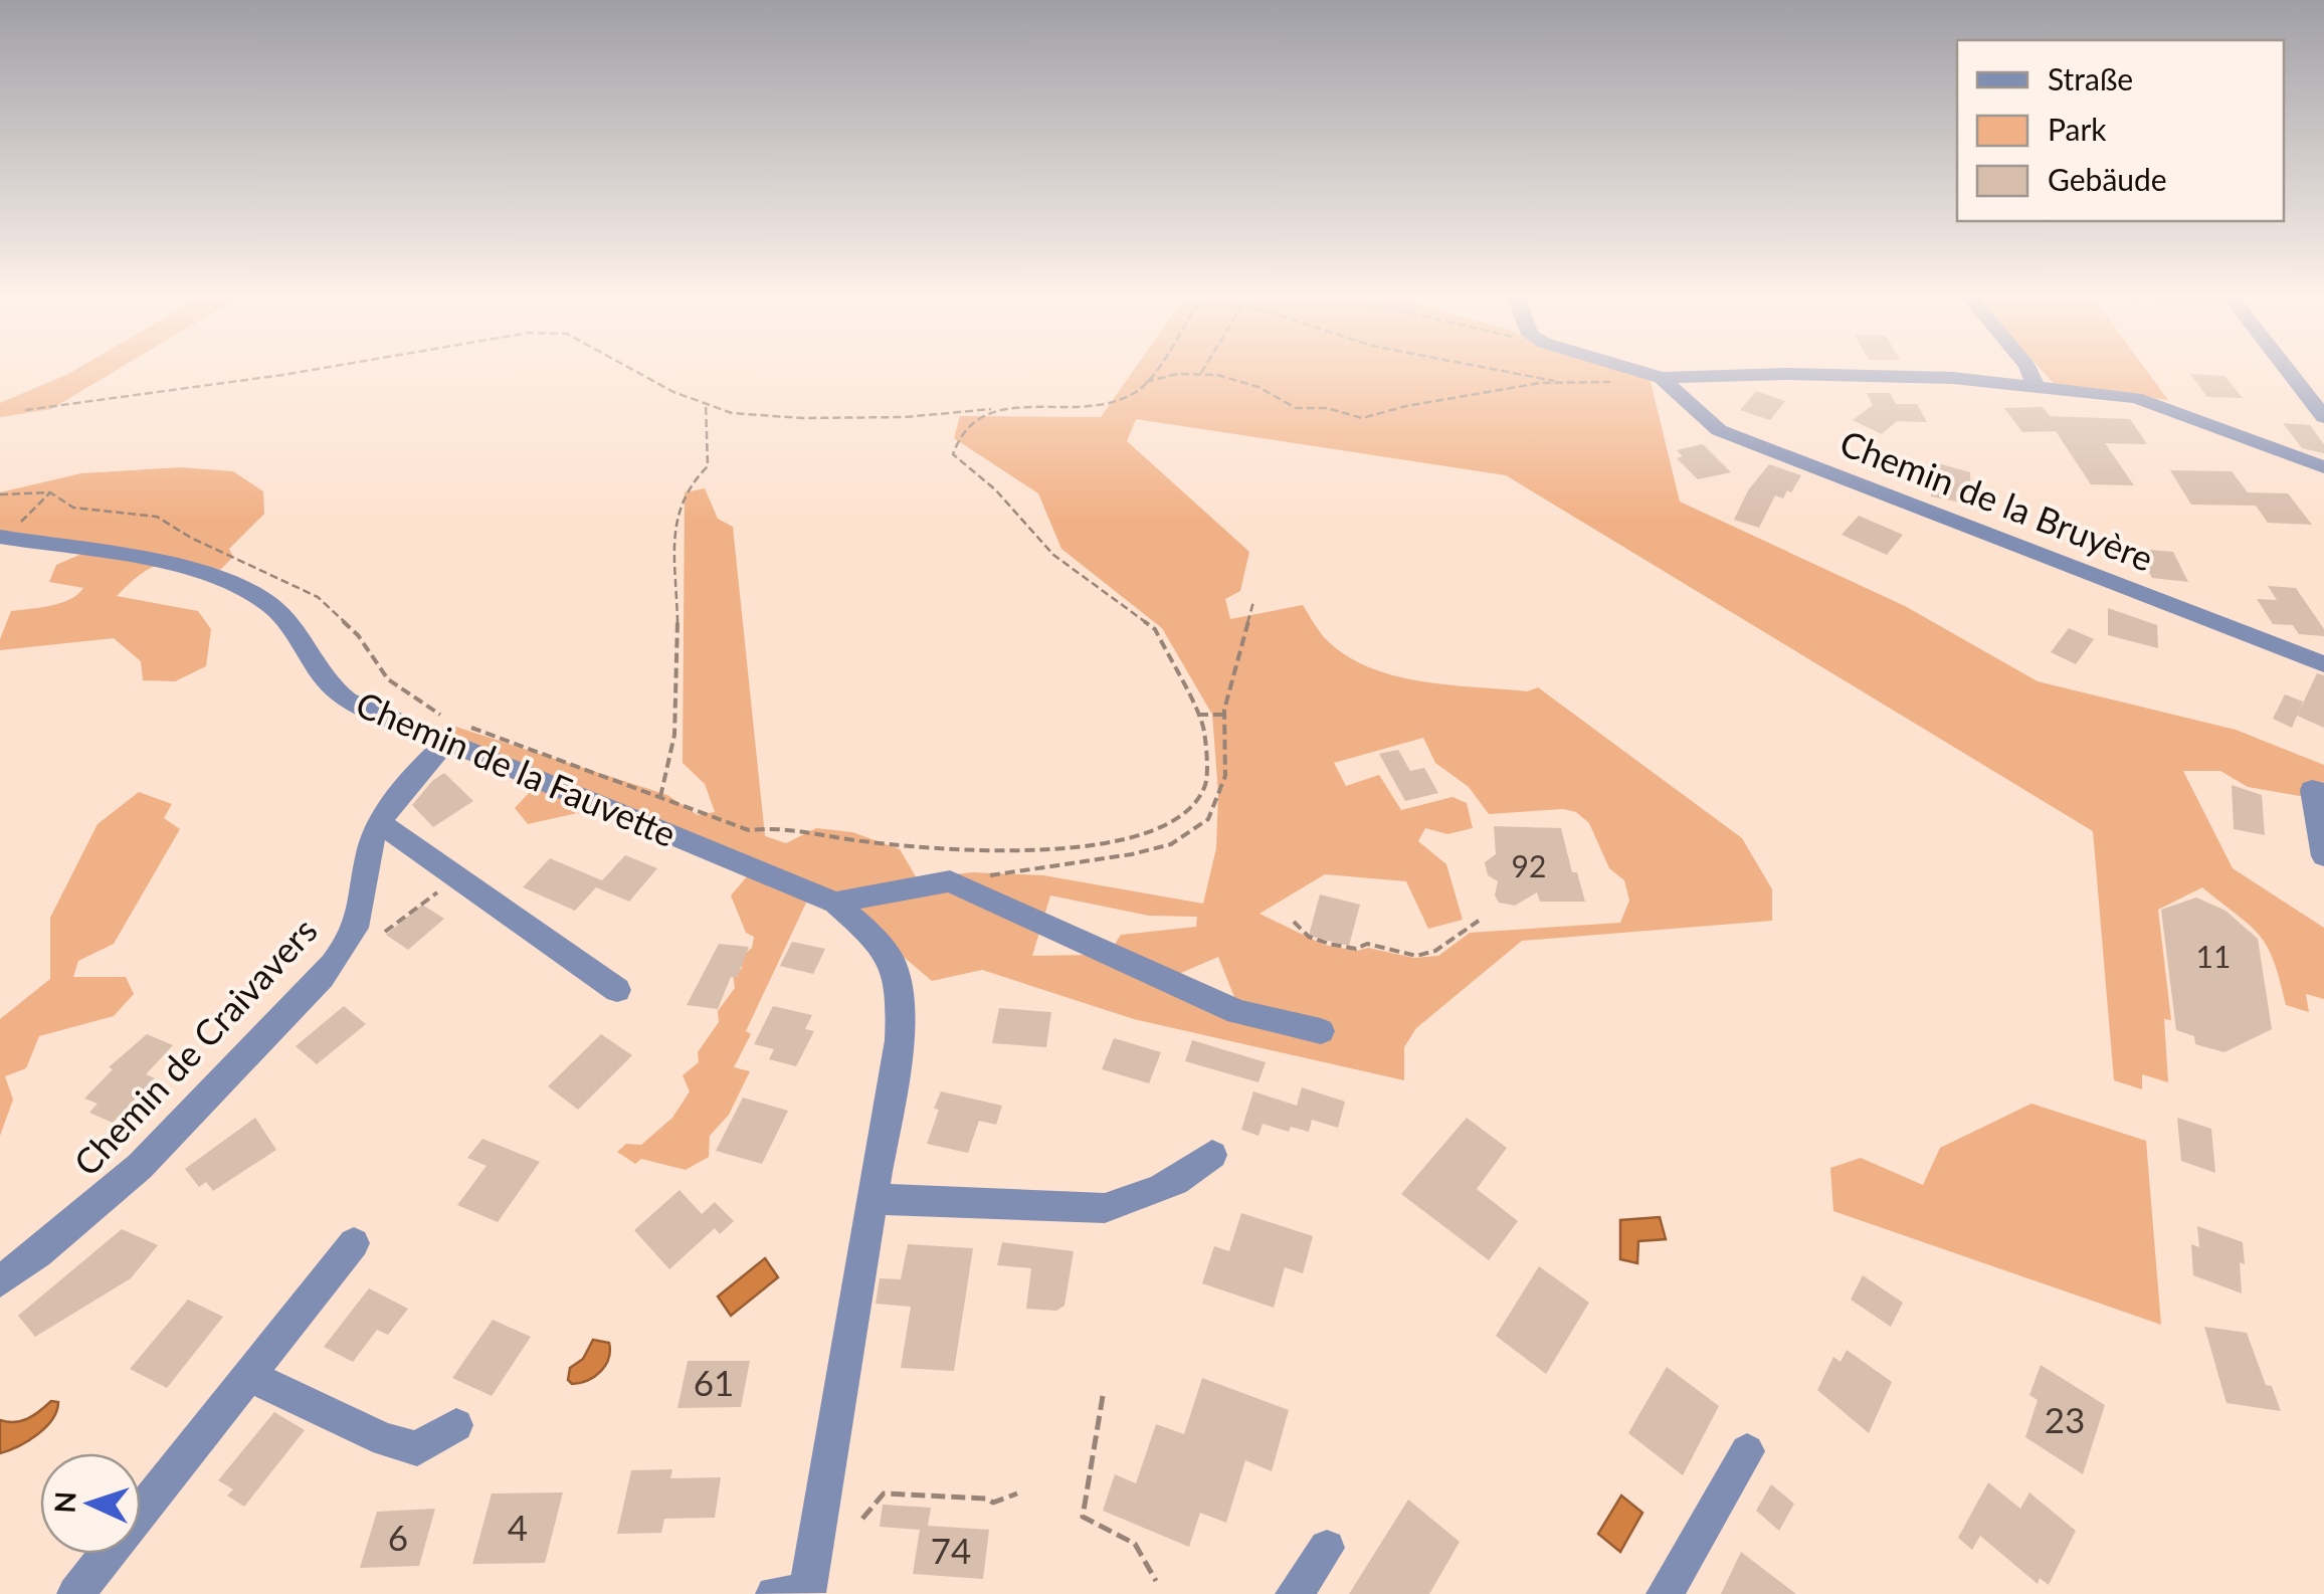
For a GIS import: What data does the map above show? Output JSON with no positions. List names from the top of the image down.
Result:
{
  "streets": {
    "street": ["Chemin de la Bruyère", "Chemin de la Fauvette", "Chemin de Craivavers"]
  },
  "crossings": [
    ["Chemin de la Fauvette", "Chemin de Craivavers"]
  ],
  "house_numbers": [
    "92",
    "11",
    "61",
    "23",
    "4",
    "6",
    "74"
  ],
  "legend": ["Straße", "Park", "Gebäude"],
  "north": "left"
}
